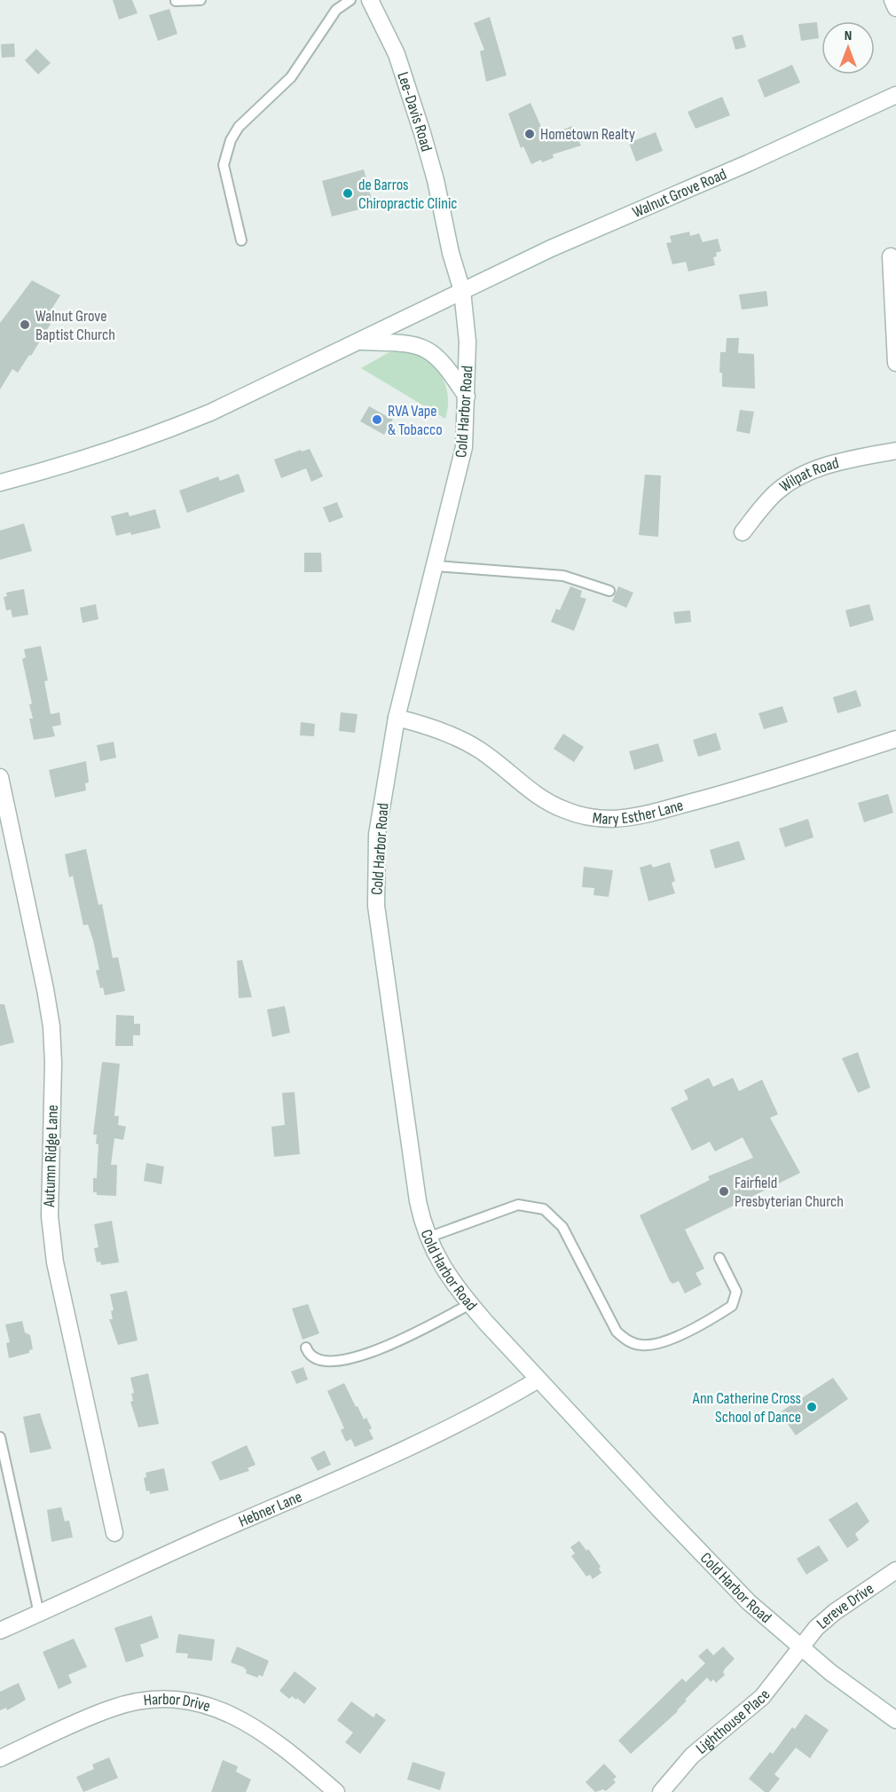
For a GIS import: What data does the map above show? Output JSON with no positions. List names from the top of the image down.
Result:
{
  "streets": {
    "main road": [
      "Lee-Davis Road",
      "Walnut Grove Road",
      "Cold Harbor Road",
      "Wilpat Road",
      "Mary Esther Lane",
      "Autumn Ridge Lane",
      "Hebner Lane",
      "Lereve Drive",
      "Harbor Drive",
      "Lighthouse Place"
    ]
  },
  "crossings": [
    ["Lee-Davis Road", "Walnut Grove Road"],
    ["Lee-Davis Road", "Cold Harbor Road"],
    ["Walnut Grove Road", "Cold Harbor Road"],
    ["Cold Harbor Road", "Mary Esther Lane"],
    ["Cold Harbor Road", "Hebner Lane"],
    ["Cold Harbor Road", "Lereve Drive"],
    ["Cold Harbor Road", "Lighthouse Place"],
    ["Lereve Drive", "Lighthouse Place"]
  ],
  "places": [
    "Hometown Realty",
    "de Barros Chiropractic Clinic",
    "Walnut Grove Baptist Church",
    "RVA Vape & Tobacco",
    "Fairfield Presbyterian Church",
    "Ann Catherine Cross School of Dance"
  ],
  "north": "top"
}
